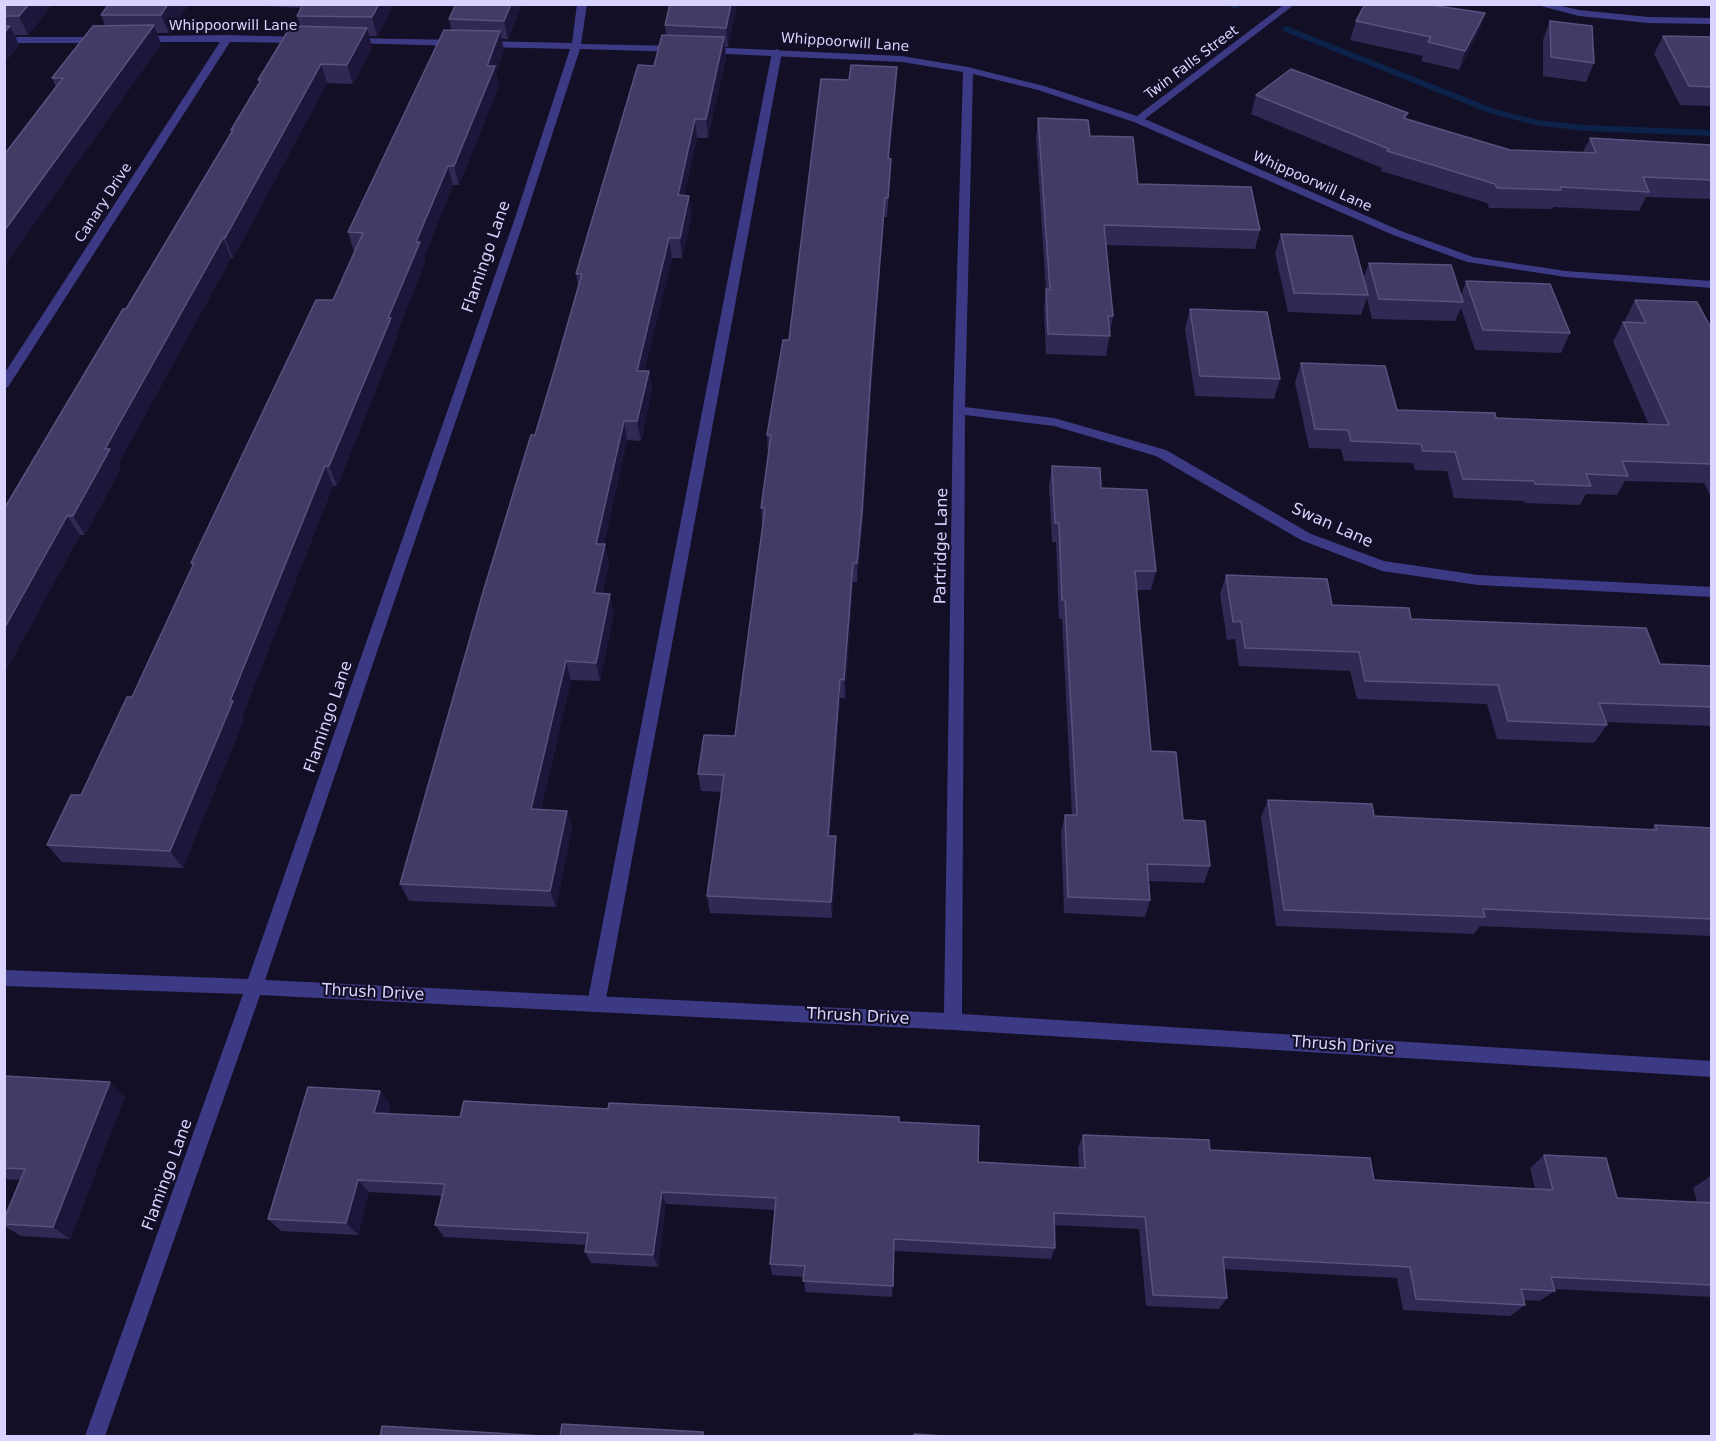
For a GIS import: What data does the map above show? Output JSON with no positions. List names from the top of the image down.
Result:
{
  "streets": {
    "street": [
      "Whippoorwill Lane",
      "Twin Falls Street",
      "Canary Drive",
      "Flamingo Lane",
      "Swan Lane",
      "Partridge Lane",
      "Thrush Drive"
    ]
  },
  "crossings": [
    ["Whippoorwill Lane", "Twin Falls Street"],
    ["Whippoorwill Lane", "Canary Drive"],
    ["Whippoorwill Lane", "Flamingo Lane"],
    ["Whippoorwill Lane", "Partridge Lane"],
    ["Flamingo Lane", "Thrush Drive"],
    ["Swan Lane", "Partridge Lane"],
    ["Partridge Lane", "Thrush Drive"]
  ]
}
